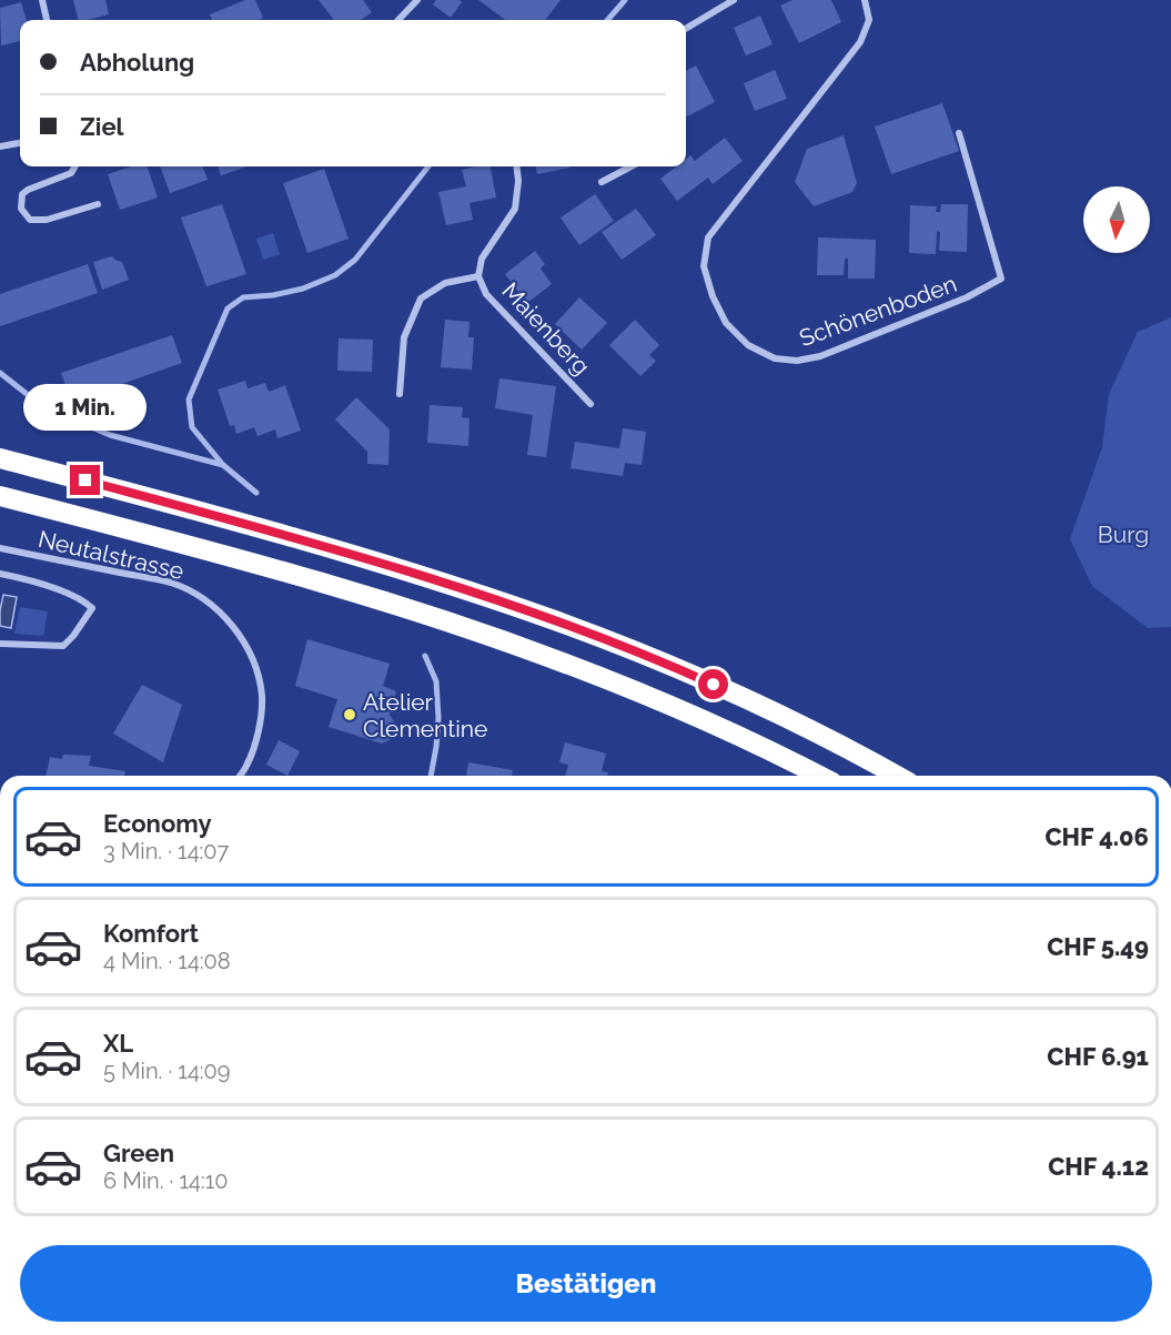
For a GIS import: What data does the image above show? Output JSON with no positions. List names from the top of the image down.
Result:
{
  "streets": {
    "street": ["Schönenboden", "Maienberg", "Neutalstrasse"]
  },
  "parks": ["Burg"],
  "places": ["Atelier Clementine"],
  "north": "bottom",
  "page": {
    "banner": ["Abholung", "Ziel"],
    "bubble": "1 Min.",
    "list": [
      {
        "name": "Economy",
        "note": "3 Min. · 14:07",
        "value": "CHF 4.06"
      },
      {
        "name": "Komfort",
        "note": "4 Min. · 14:08",
        "value": "CHF 5.49"
      },
      {
        "name": "XL",
        "note": "5 Min. · 14:09",
        "value": "CHF 6.91"
      },
      {
        "name": "Green",
        "note": "6 Min. · 14:10",
        "value": "CHF 4.12"
      }
    ],
    "buttons": "Bestätigen"
  }
}
